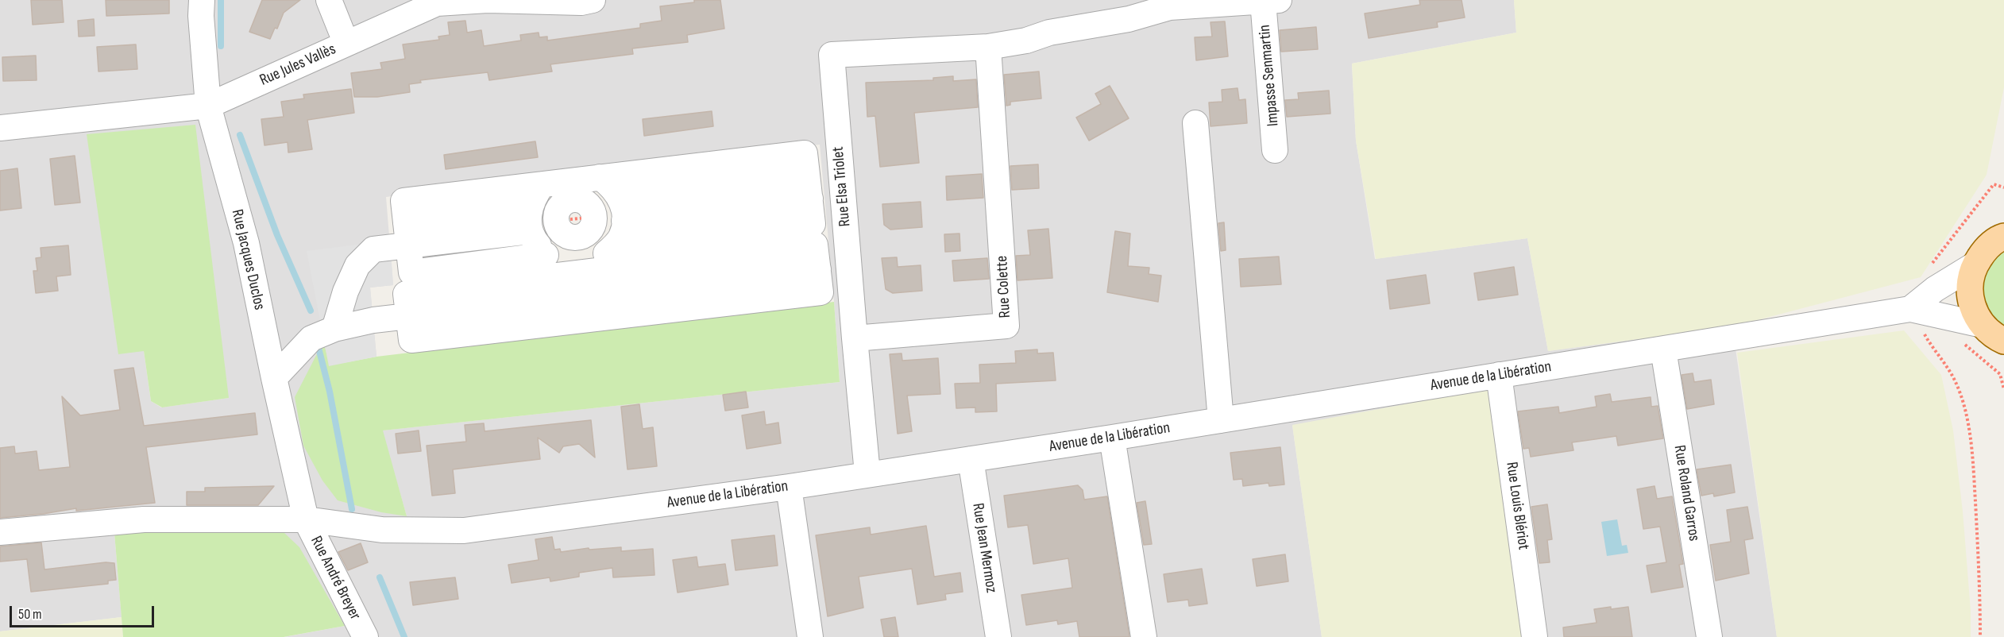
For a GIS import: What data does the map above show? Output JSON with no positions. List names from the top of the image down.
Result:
{
  "streets": {
    "street": [
      "Rue Jules Vallès",
      "Impasse Senmartin",
      "Rue Elsa Triolet",
      "Rue Jacques Duclos",
      "Rue Colette",
      "Avenue de la Libération",
      "Rue Roland Garros",
      "Rue Louis Blériot",
      "Rue Jean Mermoz",
      "Rue André Breyer"
    ]
  },
  "crossings": [
    ["Rue Jules Vallès", "Rue Jacques Duclos"],
    ["Impasse Senmartin", "Rue Elsa Triolet"],
    ["Rue Elsa Triolet", "Rue Colette"],
    ["Rue Elsa Triolet", "Avenue de la Libération"],
    ["Rue Jacques Duclos", "Avenue de la Libération"],
    ["Rue Jacques Duclos", "Rue André Breyer"],
    ["Avenue de la Libération", "Rue Roland Garros"],
    ["Avenue de la Libération", "Rue Louis Blériot"],
    ["Avenue de la Libération", "Rue Jean Mermoz"],
    ["Avenue de la Libération", "Rue André Breyer"]
  ],
  "scale_bar": "50 m"
}
